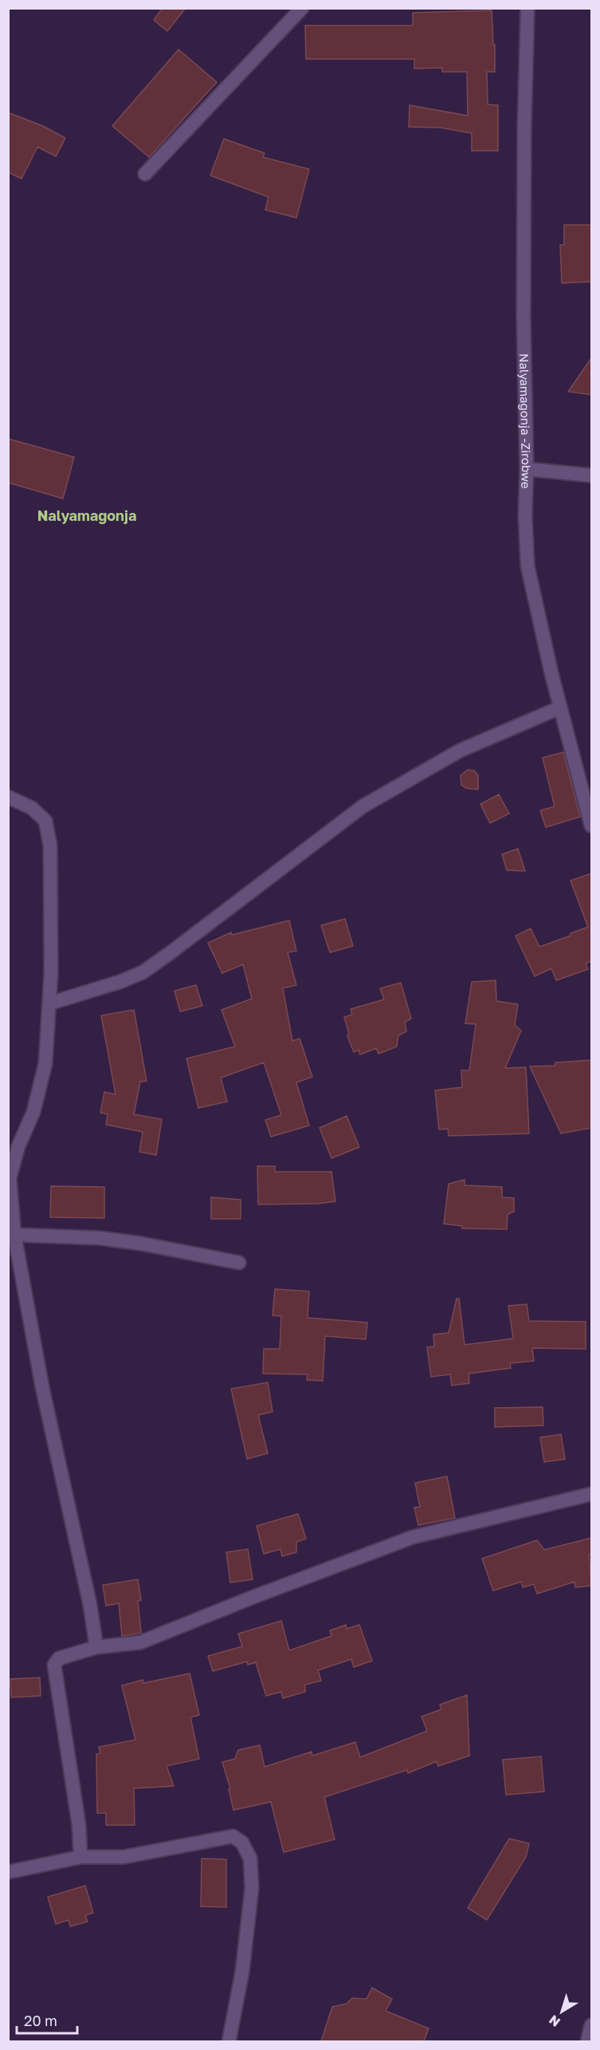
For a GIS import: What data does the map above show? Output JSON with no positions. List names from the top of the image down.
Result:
{
  "streets": {
    "street": ["Nalyamagonja -Zirobwe"]
  },
  "districts": ["Nalyamagonja"],
  "scale_bar": "20 m",
  "north": "bottom left"
}
